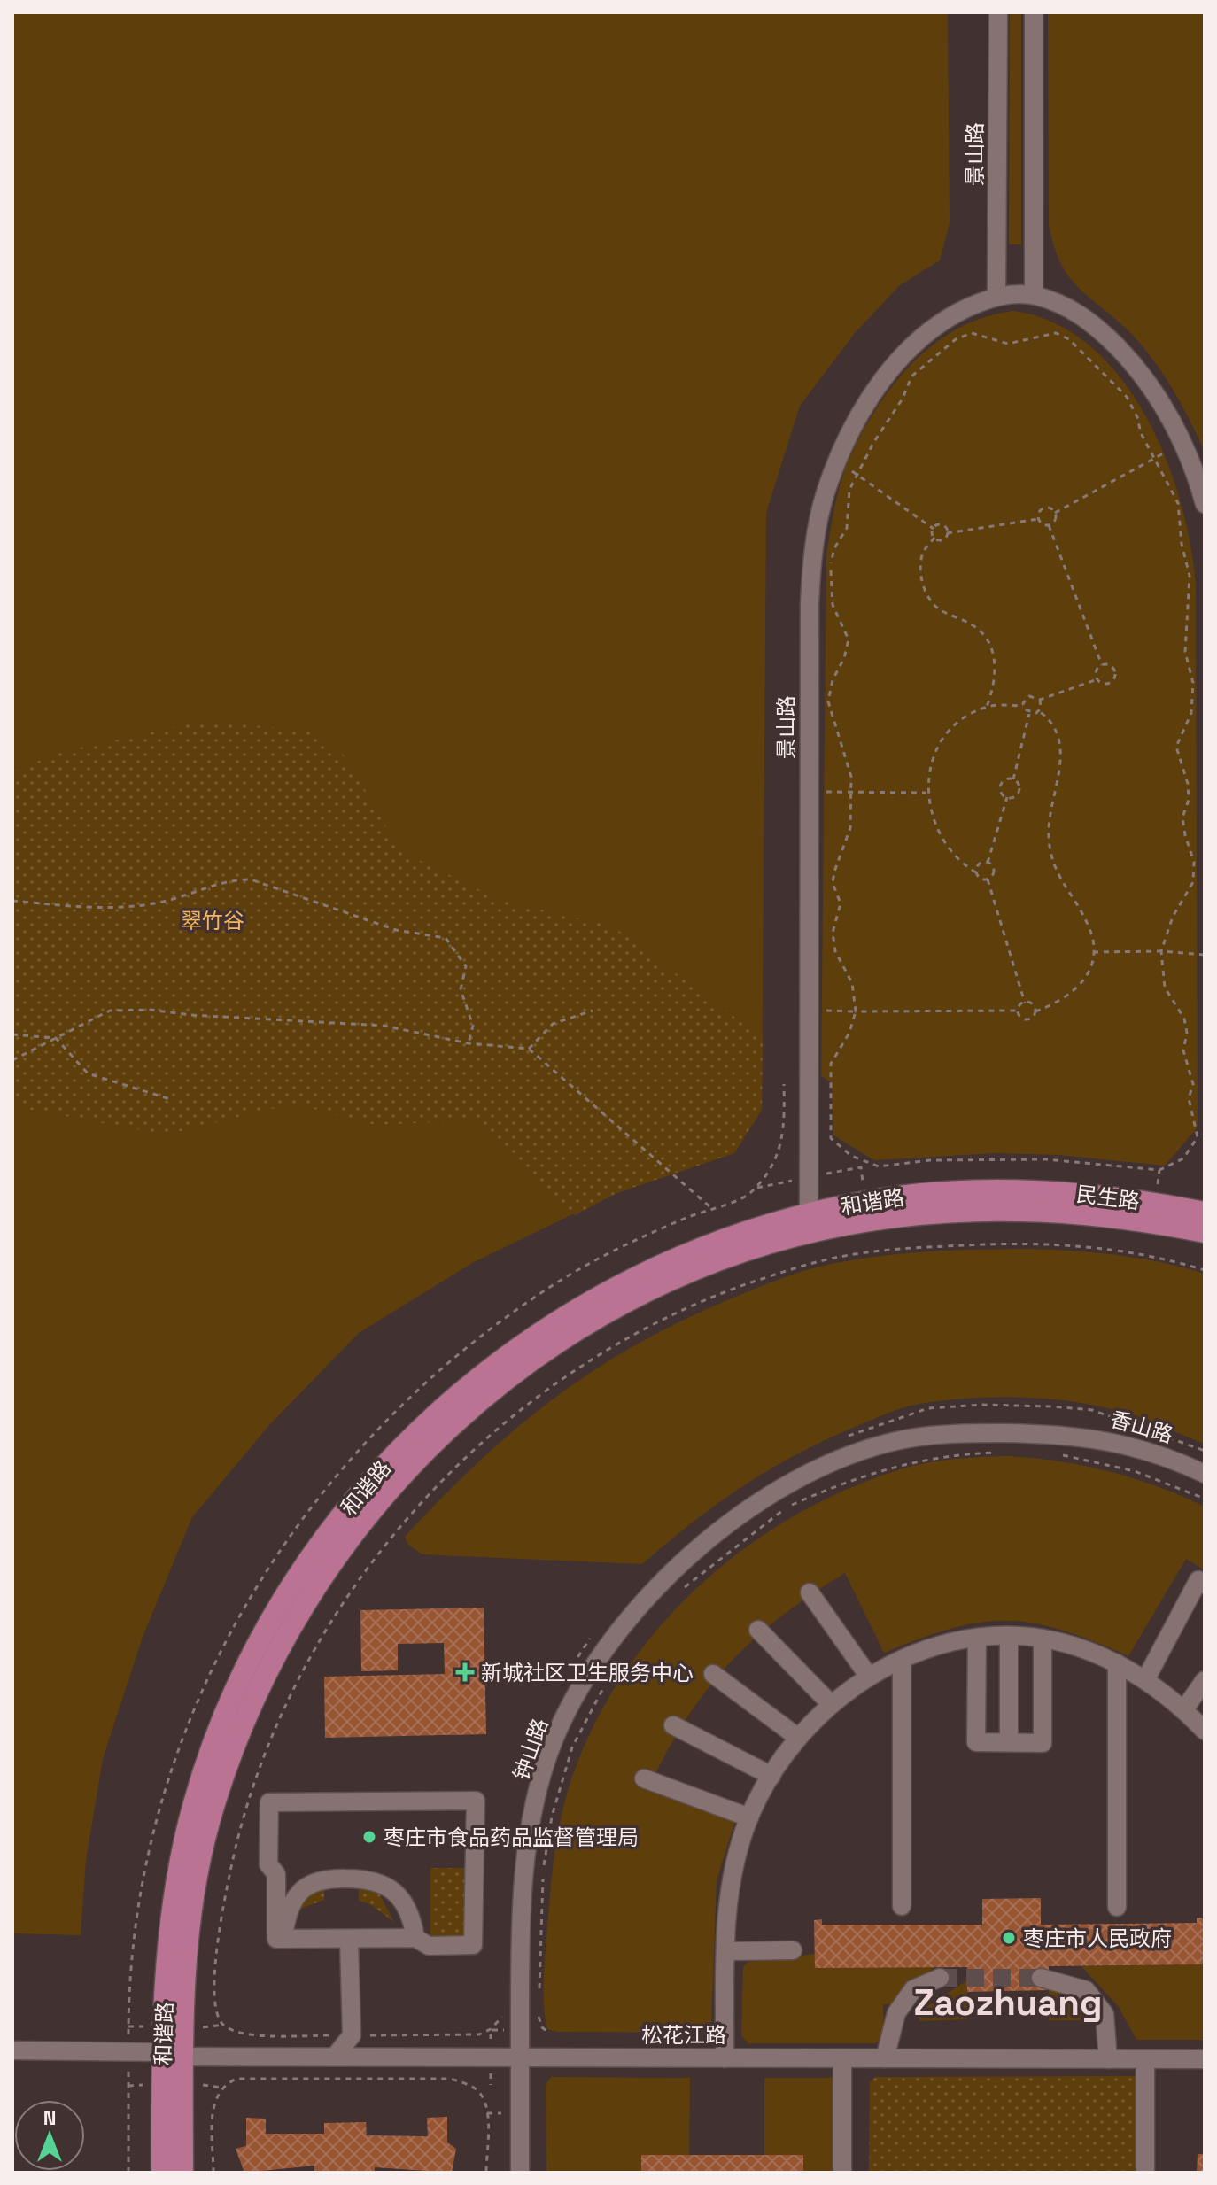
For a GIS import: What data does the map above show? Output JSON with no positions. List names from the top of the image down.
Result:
{
  "streets": {
    "main road": ["民生路", "和谐路"],
    "street": [
      "景山路",
      "香山路",
      "钟山路",
      "松花江路"
    ]
  },
  "crossings": [
    ["景山路", "和谐路"],
    ["民生路", "和谐路"],
    ["和谐路", "松花江路"],
    ["香山路", "钟山路"],
    ["钟山路", "松花江路"]
  ],
  "districts": ["Zaozhuang"],
  "parks": ["翠竹谷"],
  "places": {
    "health": ["新城社区卫生服务中心"],
    "other": ["枣庄市食品药品监督管理局", "枣庄市人民政府"]
  },
  "north": "top"
}
